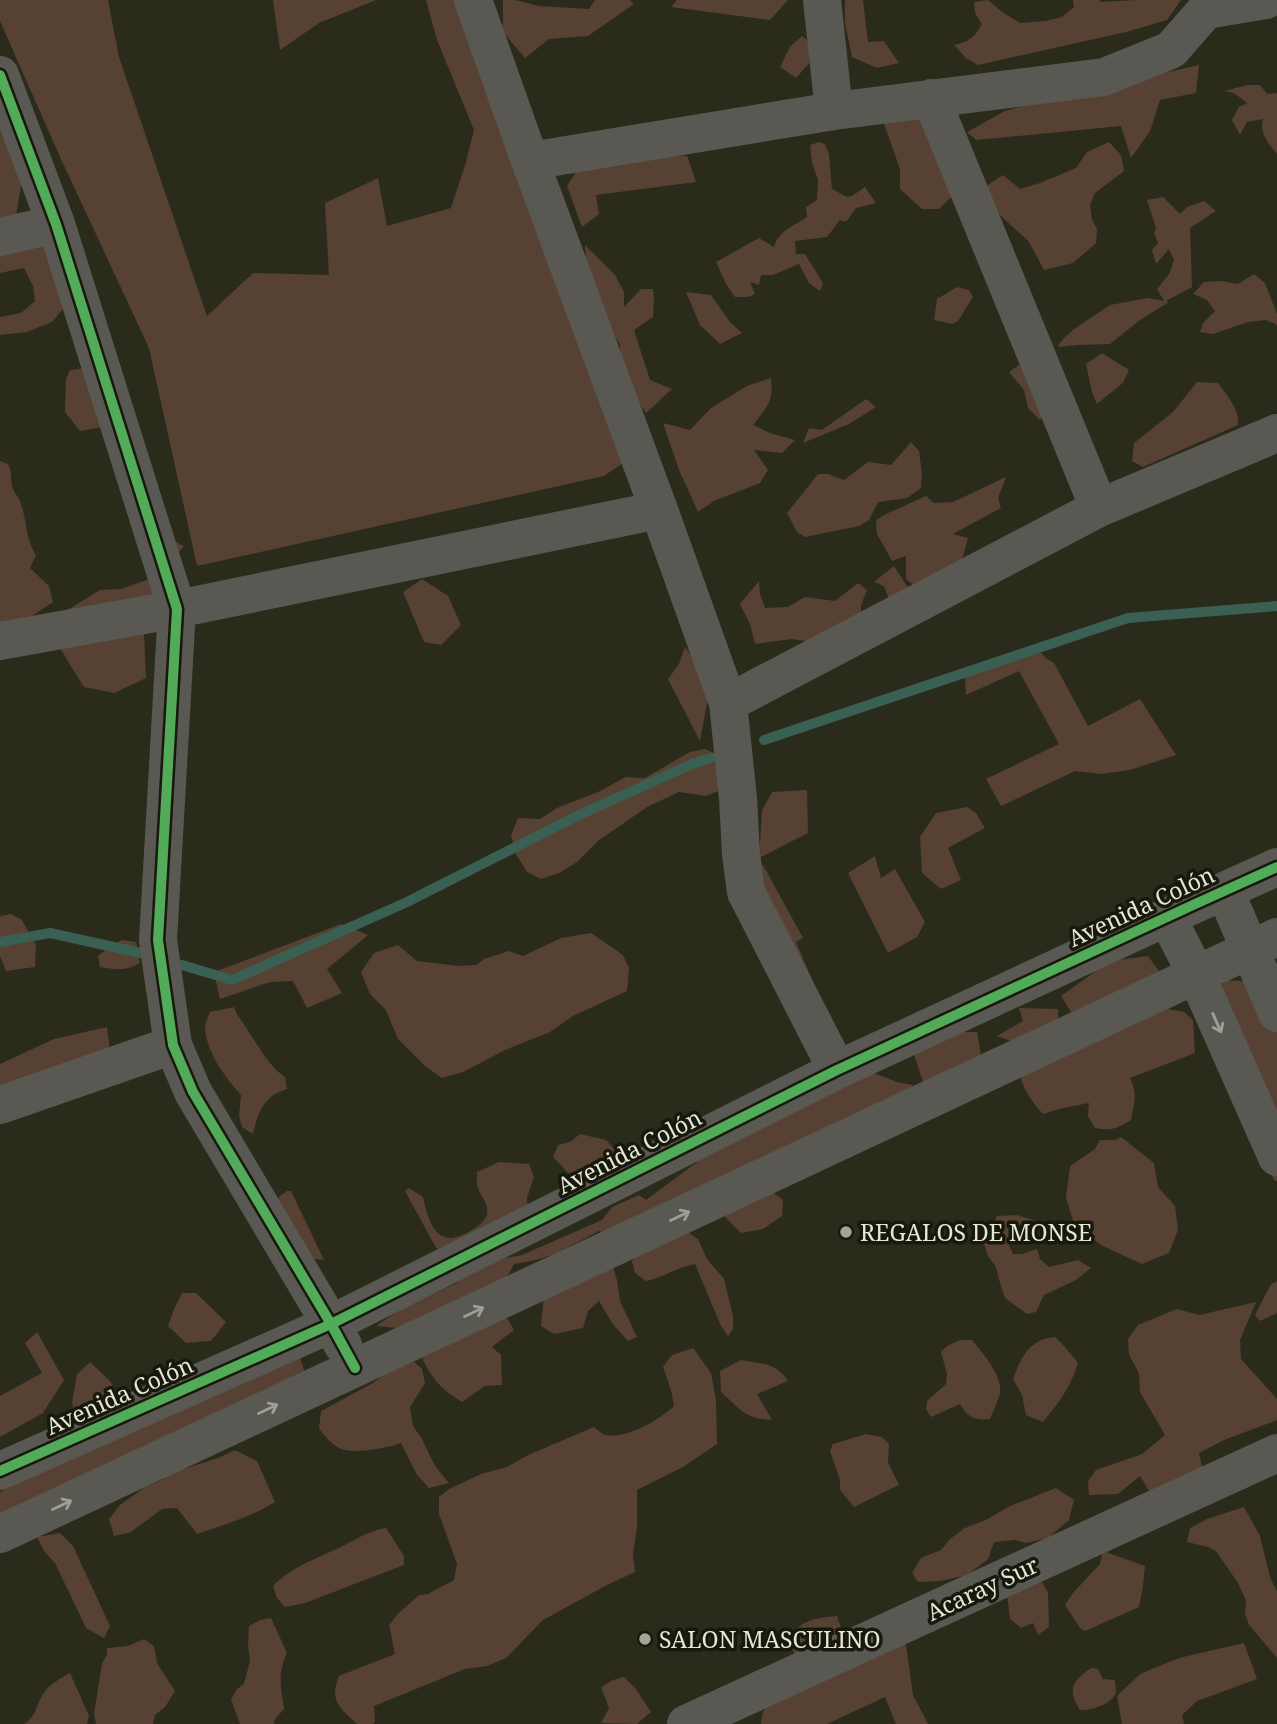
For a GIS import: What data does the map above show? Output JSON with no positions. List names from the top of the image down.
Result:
{
  "streets": {
    "street": ["Avenida Colón", "Acaray Sur"]
  },
  "places": ["REGALOS DE MONSE", "SALON MASCULINO"]
}
